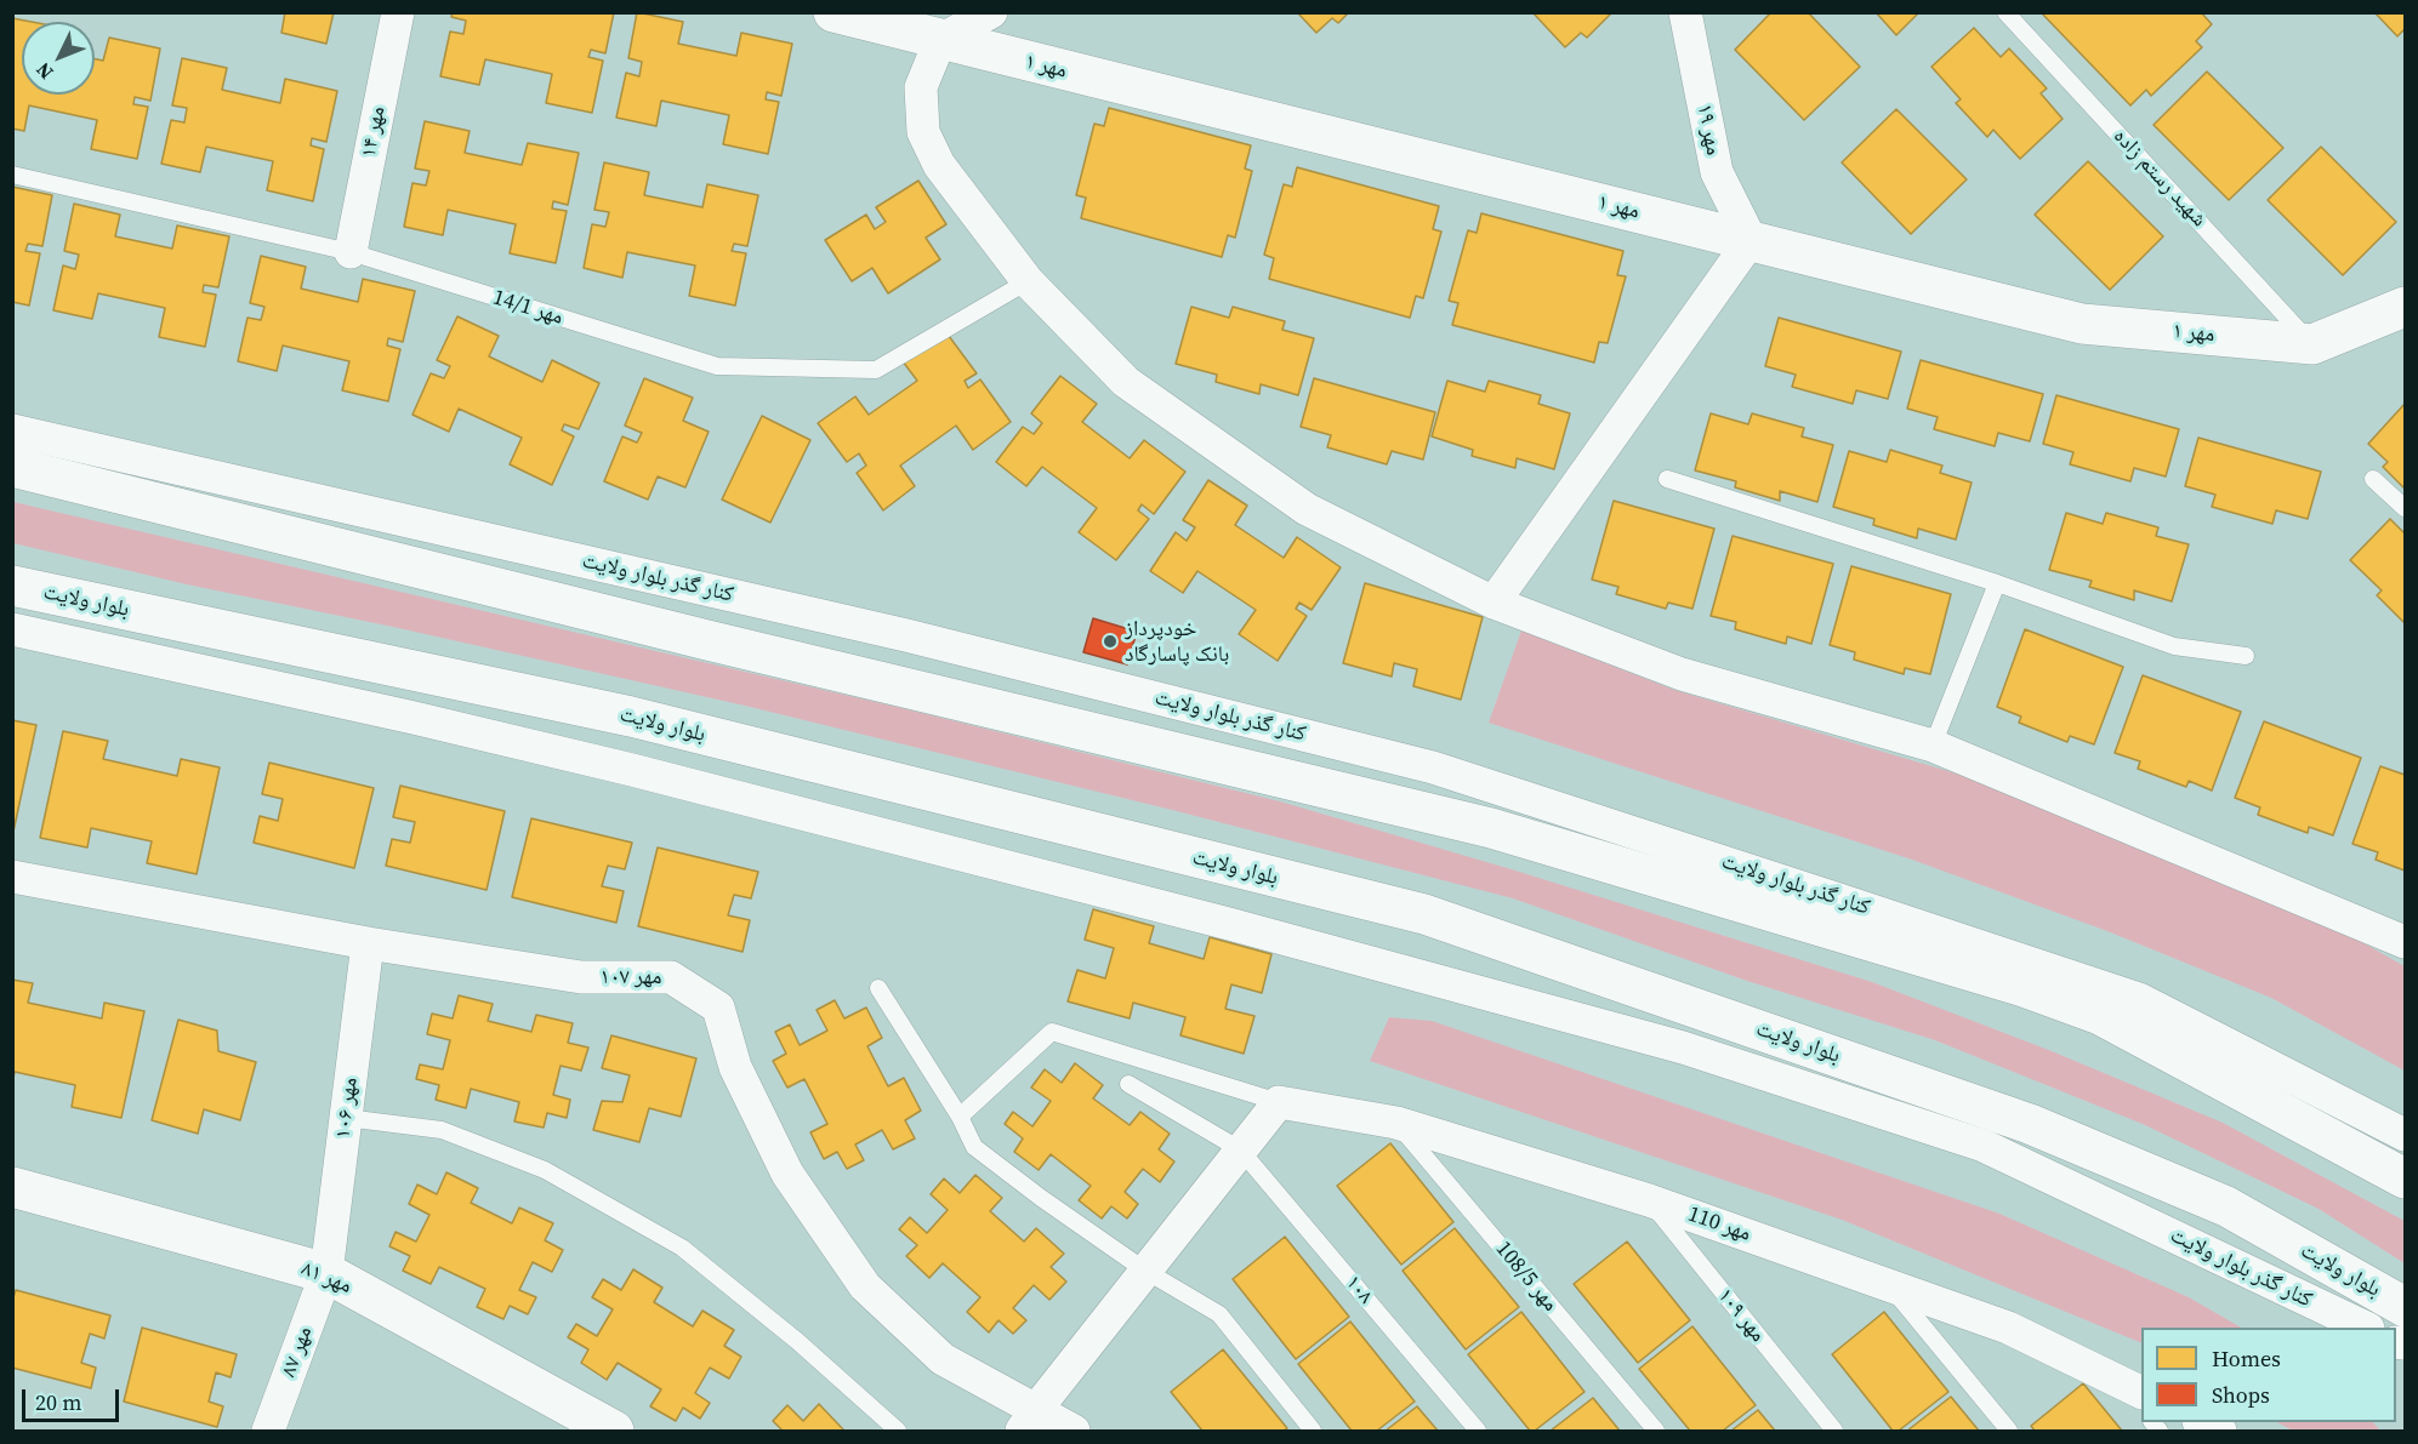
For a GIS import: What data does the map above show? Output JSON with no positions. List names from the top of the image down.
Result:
{
  "streets": {
    "main road": ["مهر ۱", "بلوار ولایت", "مهر ۸۱"],
    "street": [
      "مهر ۱۹",
      "مهر ۱۴",
      "کنار گذر بلوار ولایت",
      "مهر ۱۰۷",
      "مهر ۱۰۶",
      "مهر 110",
      "مهر ۸۷"
    ],
    "lane": [
      "شهید رستم زاده",
      "مهر 14/1",
      "مهر 108/5",
      "۱۰۸",
      "مهر ۱۰۹"
    ]
  },
  "crossings": [
    ["مهر ۱", "مهر ۱۹"],
    ["مهر ۱", "شهید رستم زاده"],
    ["مهر ۱۴", "مهر 14/1"],
    ["مهر ۱۰۷", "مهر ۱۰۶"],
    ["مهر ۱۰۶", "مهر ۸۱"],
    ["مهر ۱۰۶", "مهر ۸۷"],
    ["مهر 110", "مهر 108/5"],
    ["مهر 110", "مهر ۱۰۹"],
    ["مهر ۸۱", "مهر ۸۷"]
  ],
  "places": ["خودپرداز بانک پاسارگاد"],
  "legend": ["Homes", "Shops"],
  "scale_bar": "20 m",
  "north": "bottom left"
}
